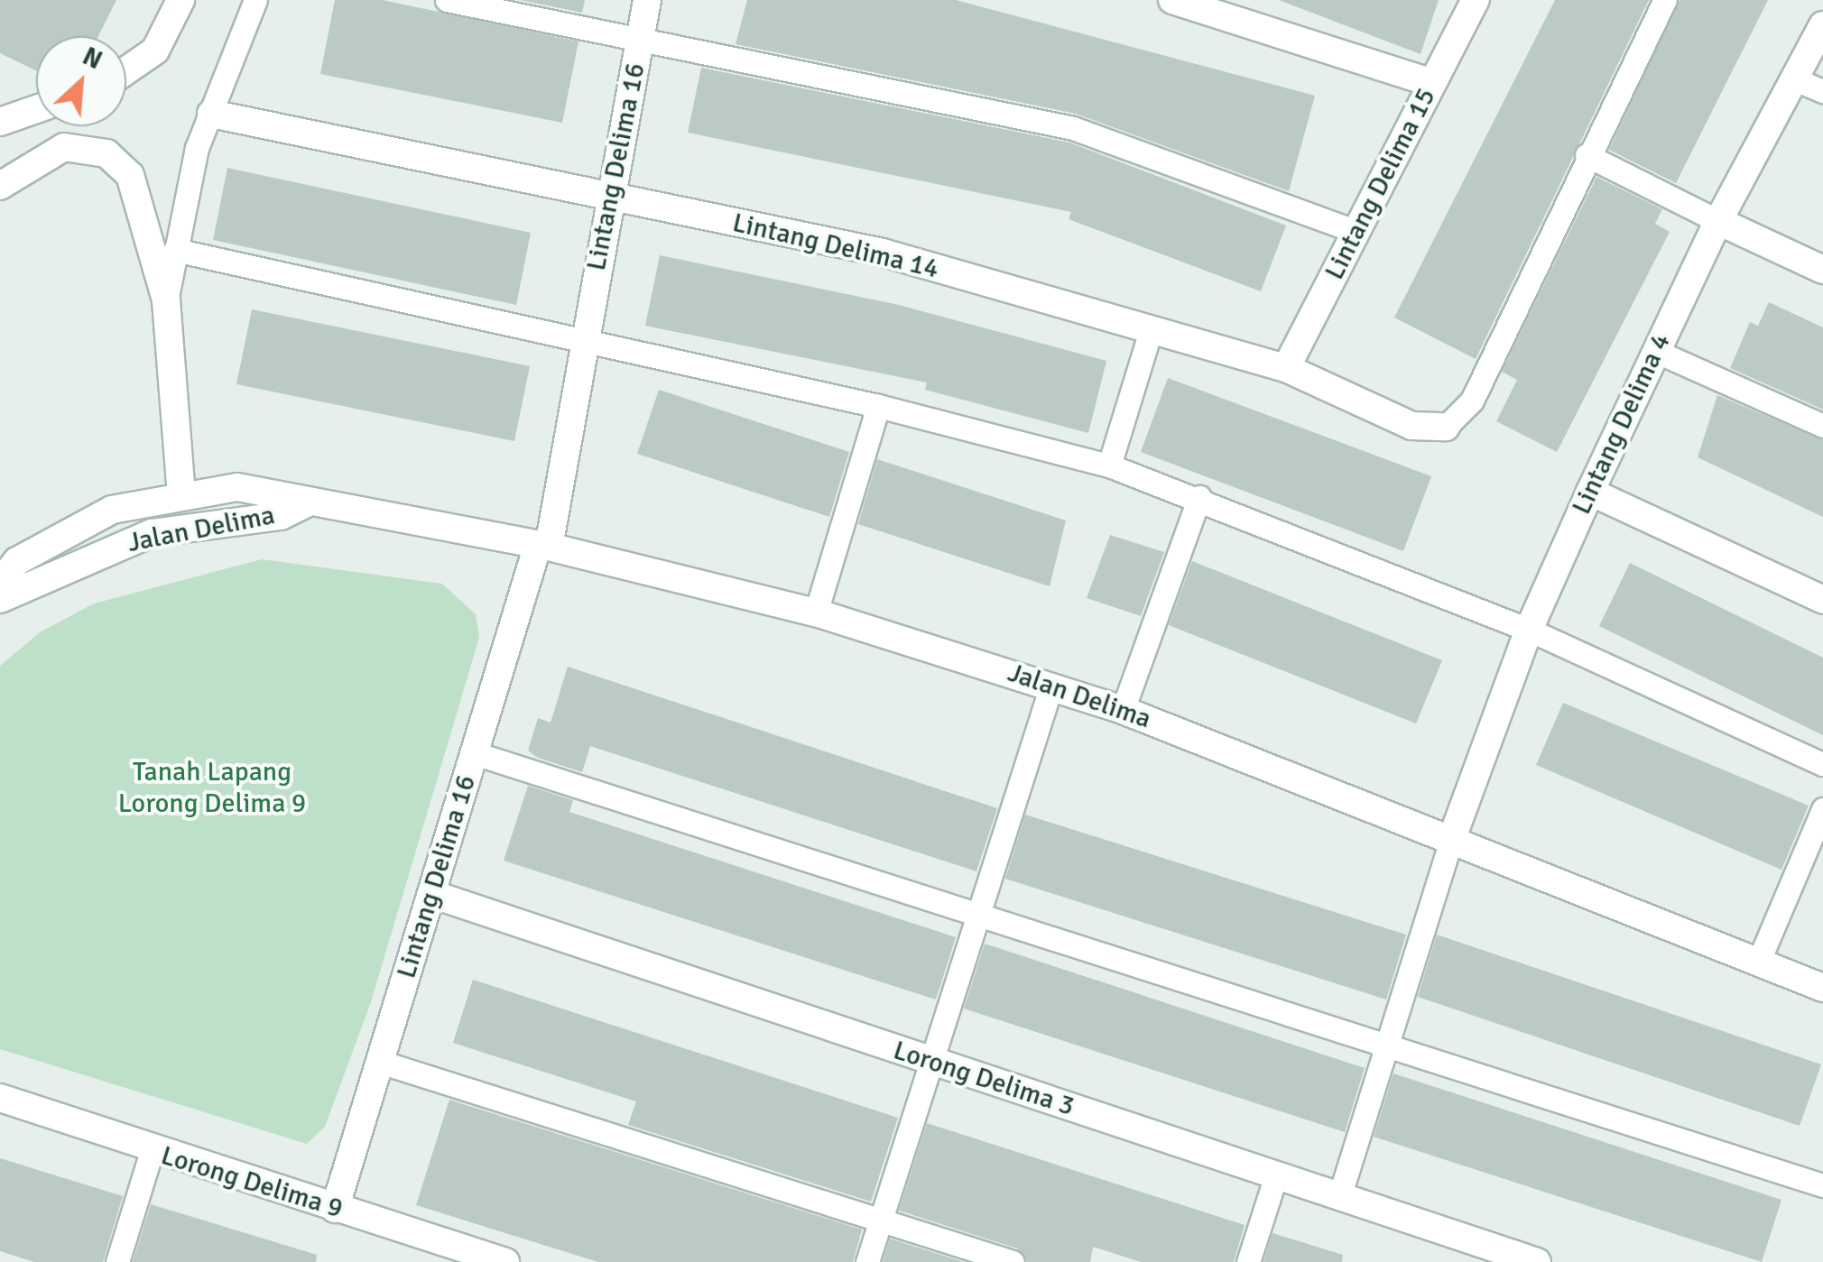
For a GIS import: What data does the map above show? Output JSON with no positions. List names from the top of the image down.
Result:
{
  "streets": {
    "street": [
      "Lintang Delima 16",
      "Lintang Delima 15",
      "Lintang Delima 14",
      "Lintang Delima 4",
      "Jalan Delima",
      "Lorong Delima 3",
      "Lorong Delima 9"
    ]
  },
  "crossings": [
    ["Lintang Delima 16", "Lintang Delima 14"],
    ["Lintang Delima 16", "Jalan Delima"],
    ["Lintang Delima 16", "Lorong Delima 3"],
    ["Lintang Delima 16", "Lorong Delima 9"],
    ["Lintang Delima 15", "Lintang Delima 14"],
    ["Lintang Delima 4", "Jalan Delima"]
  ],
  "parks": ["Tanah Lapang Lorong Delima 9"],
  "north": "top right"
}
